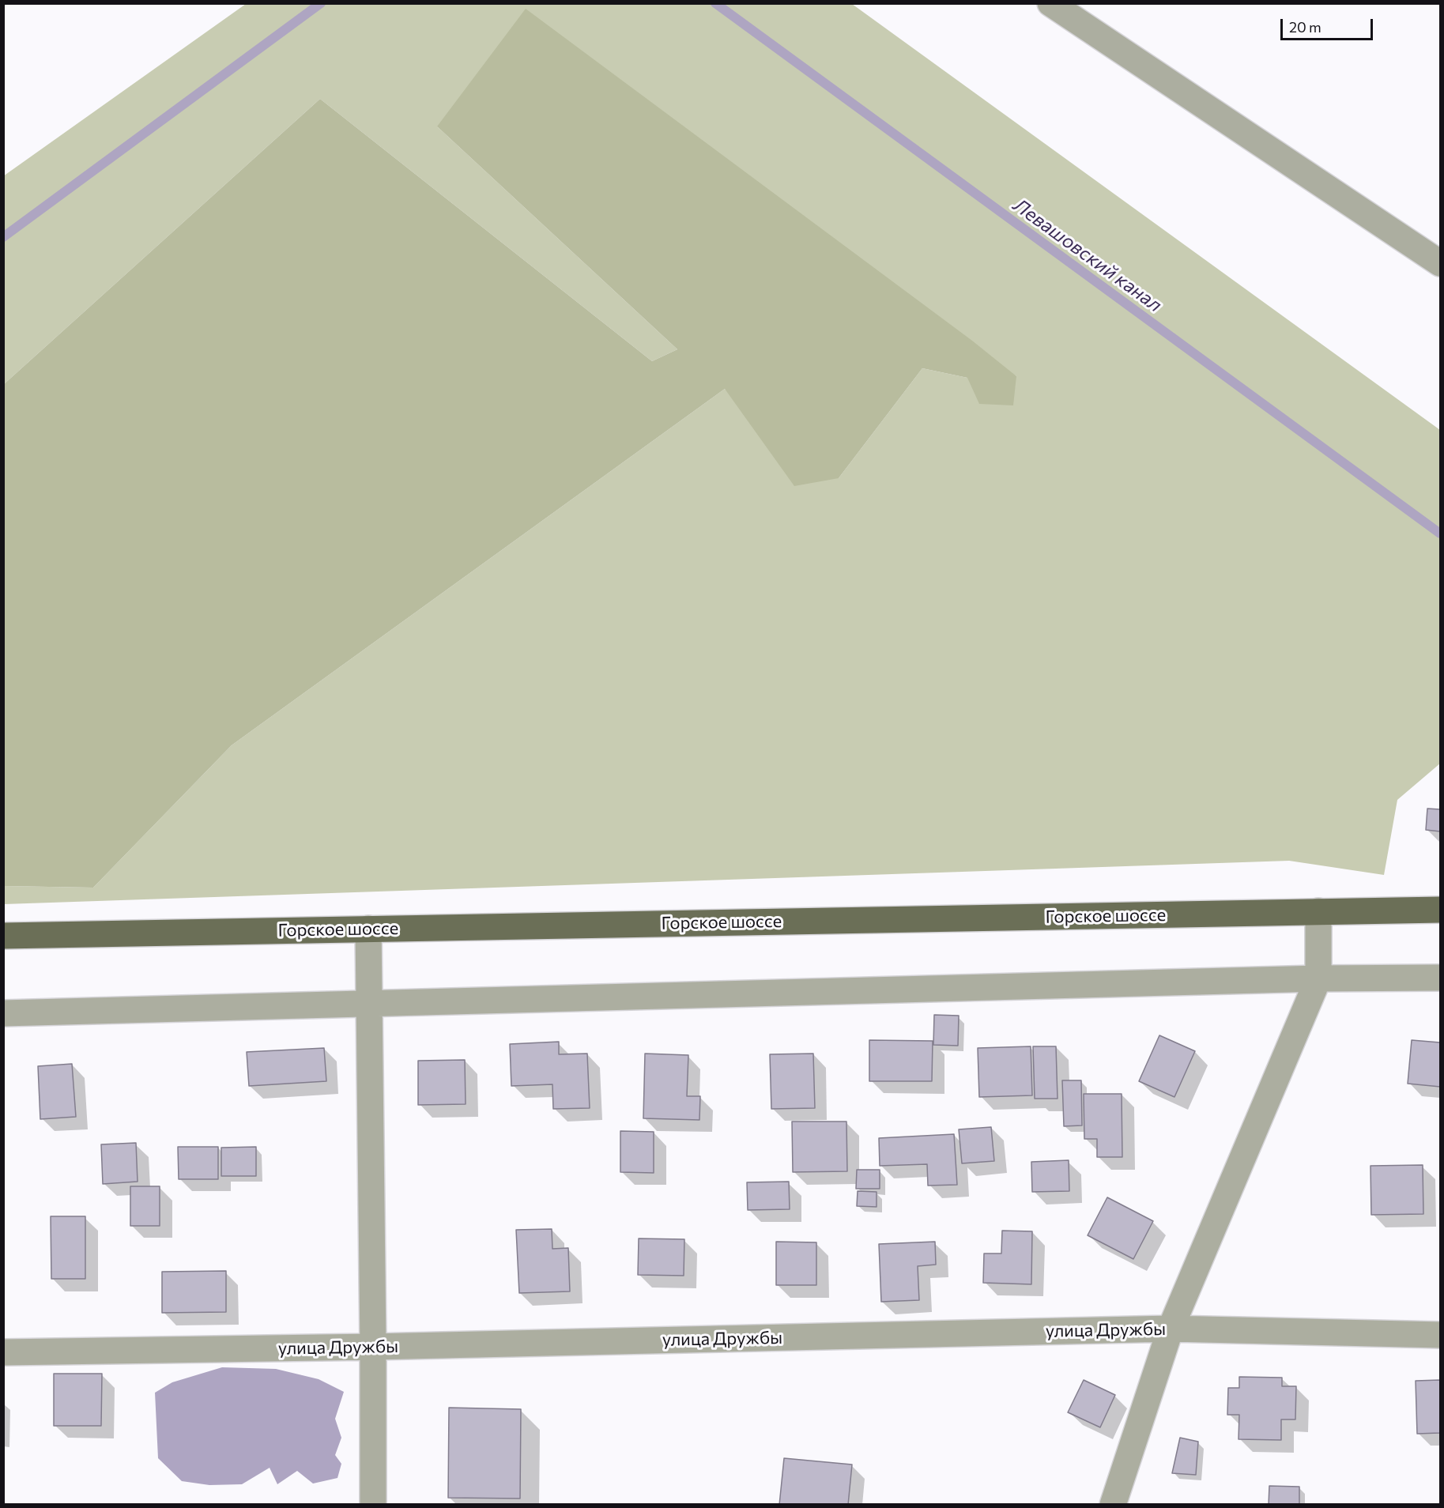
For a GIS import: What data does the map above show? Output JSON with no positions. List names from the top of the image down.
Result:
{
  "streets": {
    "main road": ["Горское шоссе"],
    "street": ["улица Дружбы"]
  },
  "water": ["Левашовский канал"],
  "scale_bar": "20 m"
}
